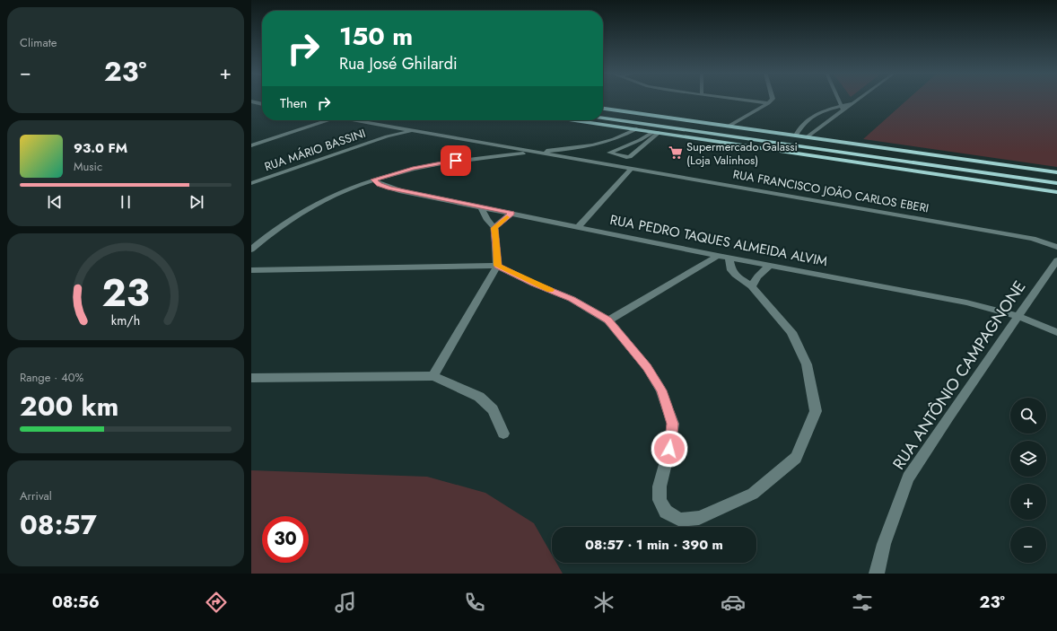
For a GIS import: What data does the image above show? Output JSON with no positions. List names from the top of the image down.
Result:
{
  "streets": {
    "street": [
      "RUA MÁRIO BASSINI",
      "RUA FRANCISCO JOÃO CARLOS EBERI",
      "RUA PEDRO TAQUES ALMEIDA ALVIM",
      "RUA ANTÔNIO CAMPAGNONE"
    ]
  },
  "crossings": [
    ["RUA MÁRIO BASSINI", "RUA FRANCISCO JOÃO CARLOS EBERI"],
    ["RUA PEDRO TAQUES ALMEIDA ALVIM", "RUA ANTÔNIO CAMPAGNONE"]
  ],
  "places": {
    "supermarket": ["Supermercado Galassi (Loja Valinhos)"]
  },
  "page": {
    "tile": [
      "Climate",
      ["Range · 40%", "200 km"],
      ["Arrival", "08:57"]
    ],
    "turn": ["150 m", "Rua José Ghilardi"],
    "heat": ["−", "23°", "+"],
    "then": "Then",
    "song": ["93.0 FM", "Music"],
    "map_buttons": ["+", "−"],
    "limit": "30",
    "trip": "08:57 · 1 min · 390 m",
    "tabs": ["08:56", "23°"],
    "gauge": ["23", "km/h"]
  }
}
